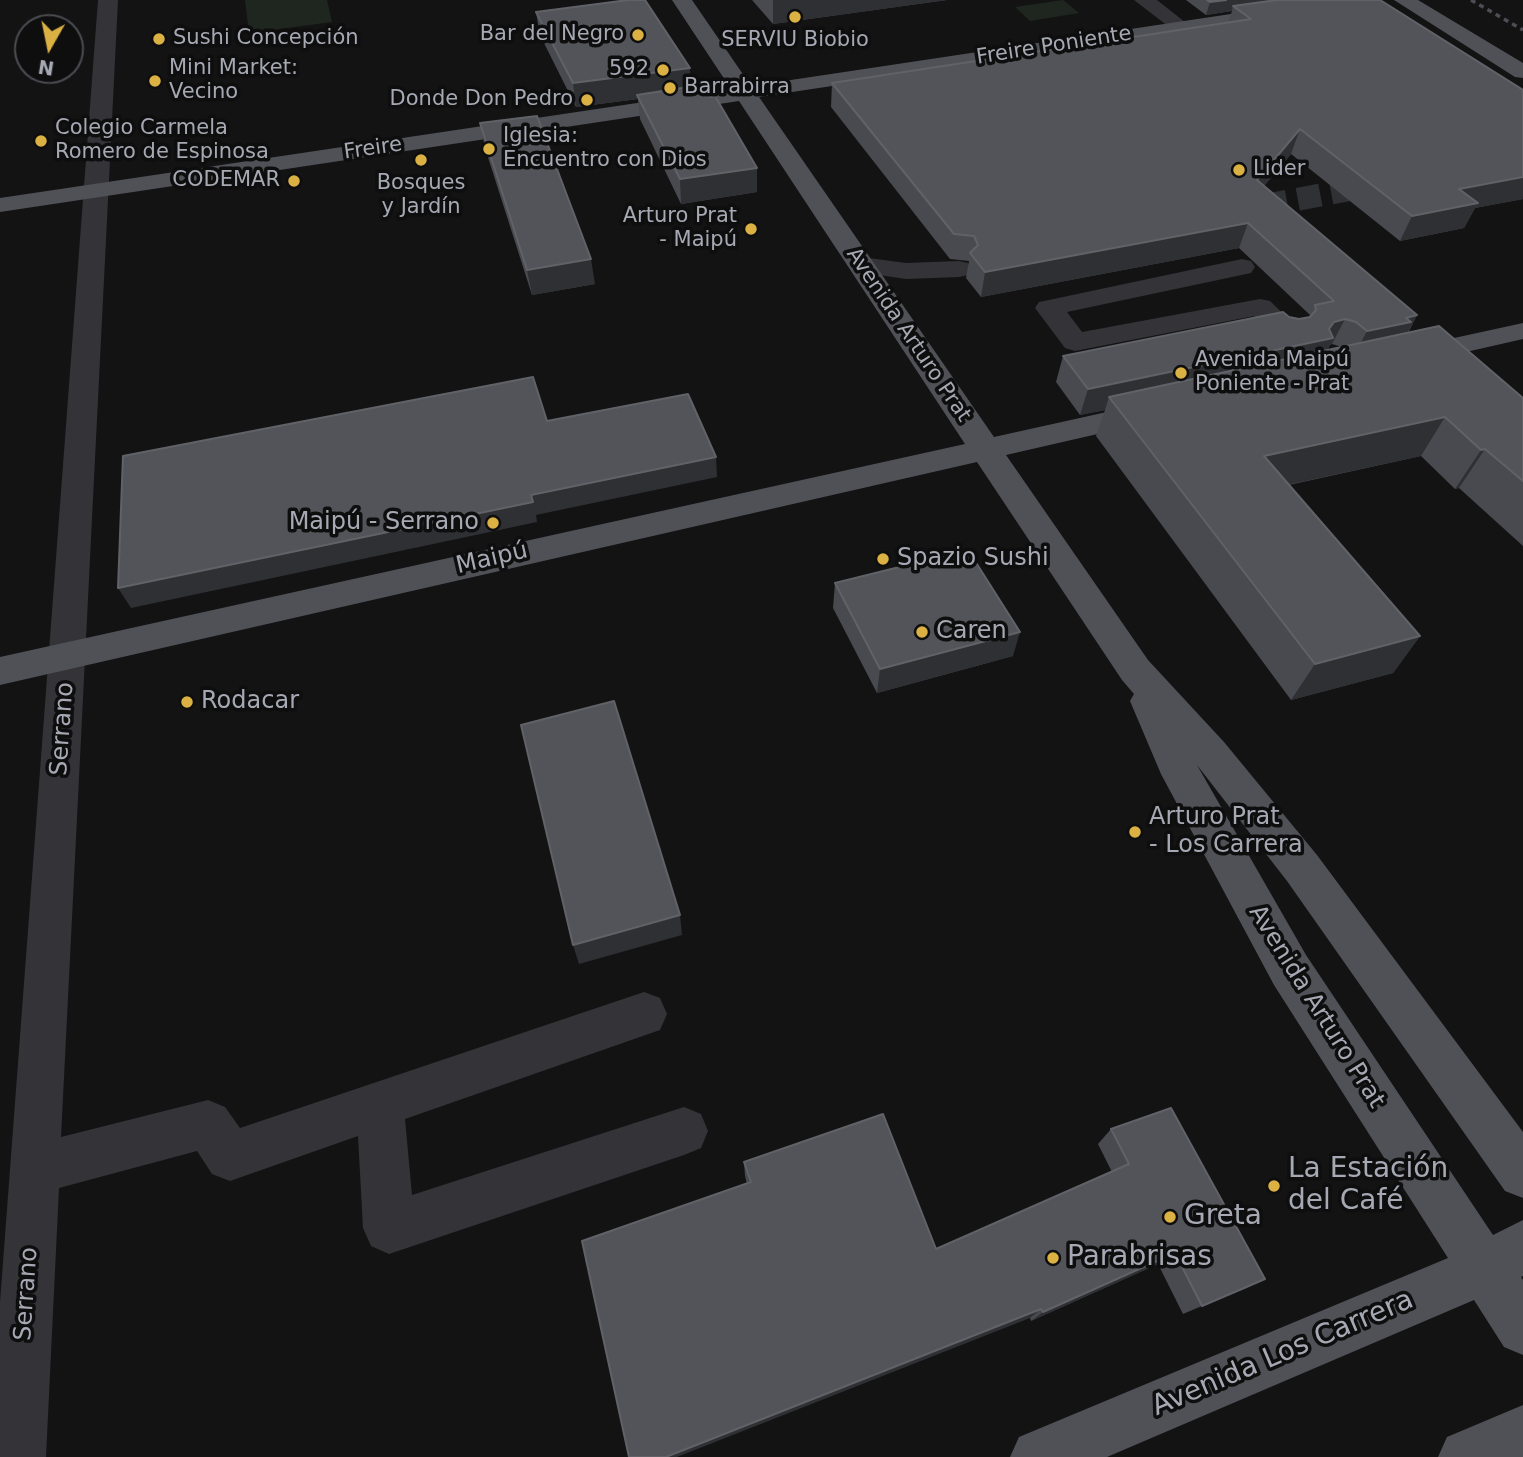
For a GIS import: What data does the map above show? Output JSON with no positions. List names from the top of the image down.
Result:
{
  "streets": {
    "main road": [
      "Freire Poniente",
      "Freire",
      "Avenida Arturo Prat",
      "Maipú",
      "Avenida Los Carrera"
    ],
    "street": ["Serrano"]
  },
  "crossings": [
    ["Freire Poniente", "Freire"],
    ["Freire Poniente", "Avenida Arturo Prat"],
    ["Freire", "Avenida Arturo Prat"],
    ["Freire", "Serrano"],
    ["Avenida Arturo Prat", "Maipú"],
    ["Avenida Arturo Prat", "Avenida Los Carrera"],
    ["Maipú", "Serrano"]
  ],
  "places": [
    "SERVIU Biobio",
    "Bar del Negro",
    "Sushi Concepción",
    "592",
    "Mini Market: Vecino",
    "Barrabirra",
    "Donde Don Pedro",
    "Colegio Carmela Romero de Espinosa",
    "Iglesia: Encuentro con Dios",
    "Bosques y Jardín",
    "Lider",
    "CODEMAR",
    "Arturo Prat - Maipú",
    "Avenida Maipú Poniente - Prat",
    "Maipú - Serrano",
    "Spazio Sushi",
    "Caren",
    "Rodacar",
    "Arturo Prat - Los Carrera",
    "La Estación del Café",
    "Greta",
    "Parabrisas"
  ],
  "north": "bottom"
}
